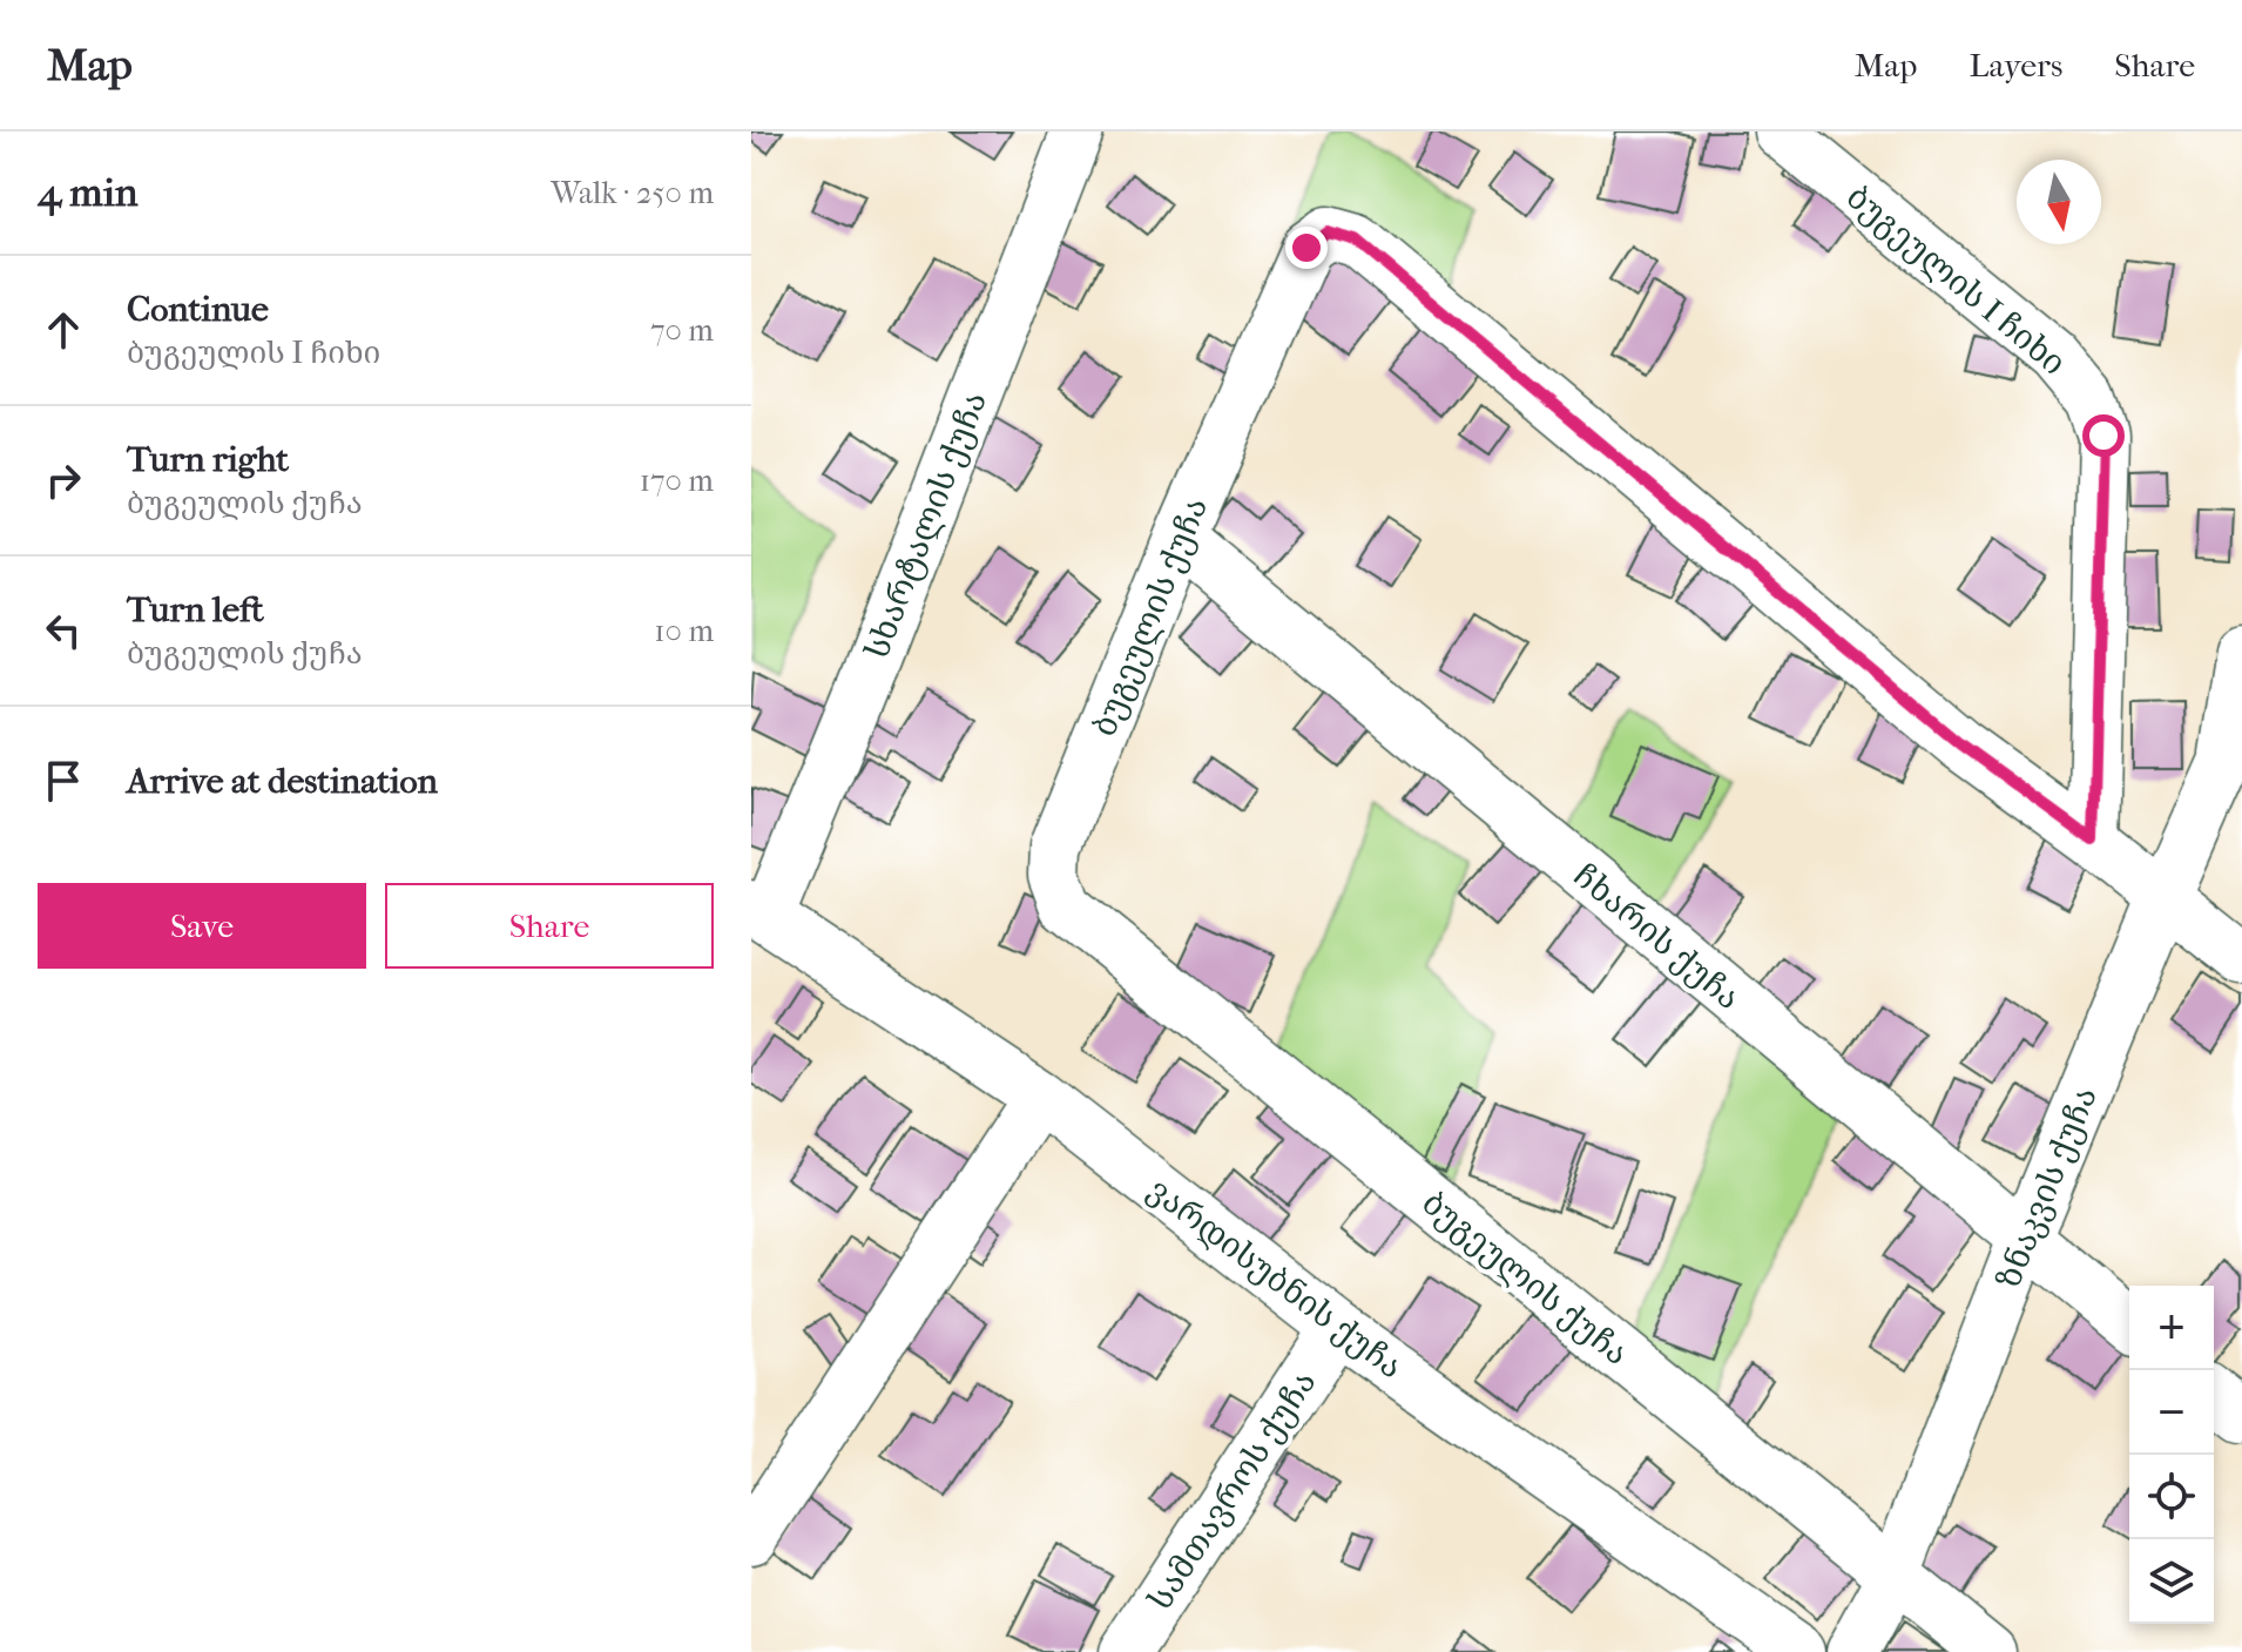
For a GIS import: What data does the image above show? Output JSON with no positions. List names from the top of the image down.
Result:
{
  "streets": {
    "street": [
      "ბუგეულის I ჩიხი",
      "სხარტალის ქუჩა",
      "ბუგეულის ქუჩა",
      "ჩხარის ქუჩა",
      "ზნაკვის ქუჩა",
      "ვარდისუბნის ქუჩა",
      "სამთავროს ქუჩა"
    ]
  },
  "crossings": [
    ["ბუგეულის I ჩიხი", "ბუგეულის ქუჩა"],
    ["სხარტალის ქუჩა", "ვარდისუბნის ქუჩა"],
    ["ბუგეულის ქუჩა", "ჩხარის ქუჩა"],
    ["ბუგეულის ქუჩა", "ზნაკვის ქუჩა"],
    ["ჩხარის ქუჩა", "ზნაკვის ქუჩა"],
    ["ვარდისუბნის ქუჩა", "სამთავროს ქუჩა"]
  ],
  "north": "bottom",
  "page": {
    "header": "Map",
    "nav": ["Map", "Layers", "Share"],
    "heading": ["4 min", "Walk · 250 m"],
    "list": [
      ["Continue", "ბუგეულის I ჩიხი", "70 m"],
      ["Turn right", "ბუგეულის ქუჩა", "170 m"],
      ["Turn left", "ბუგეულის ქუჩა", "10 m"],
      "Arrive at destination"
    ],
    "buttons": ["Save", "Share"],
    "map_buttons": ["+", "−"]
  }
}
